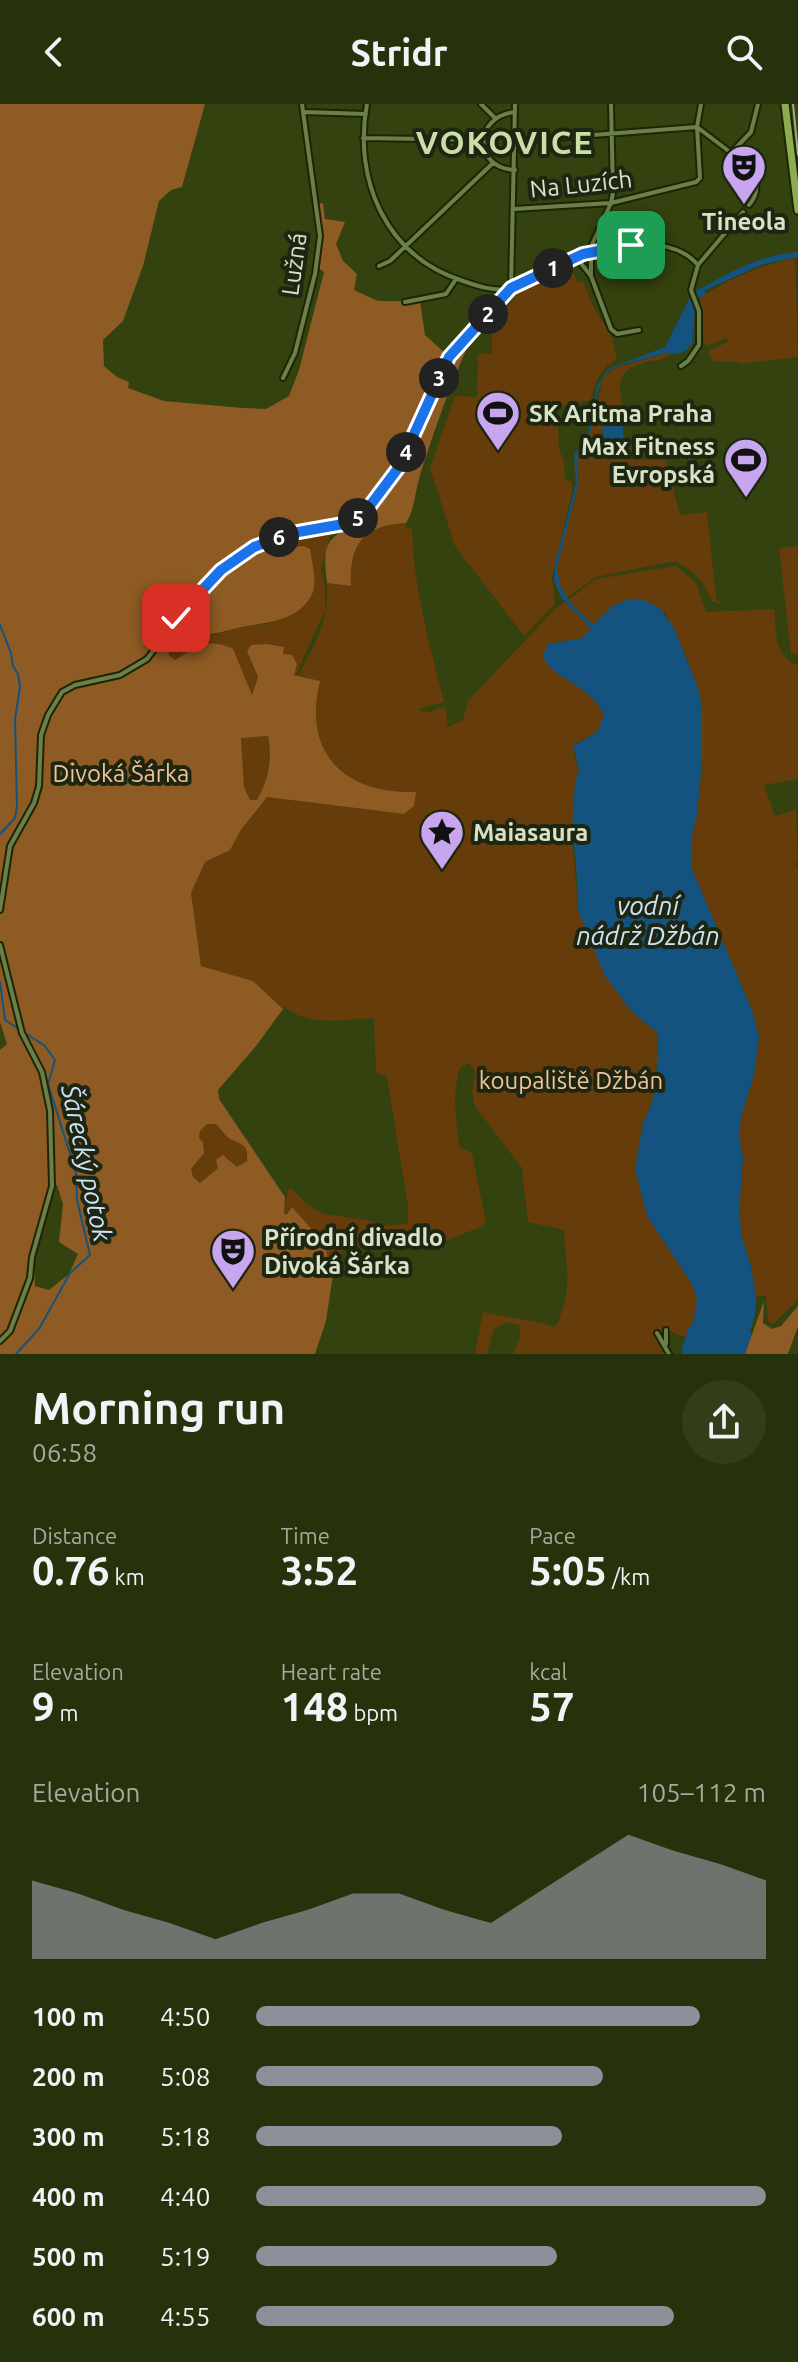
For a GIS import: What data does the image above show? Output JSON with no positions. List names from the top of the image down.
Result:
{
  "streets": {
    "street": ["Na Luzích", "Lužná"]
  },
  "districts": ["VOKOVICE"],
  "water": ["vodní nádrž Džbán", "Šárecký potok"],
  "parks": ["Divoká Šárka", "koupaliště Džbán"],
  "places": {
    "theatre": ["Tineola", "Přírodní divadlo Divoká Šárka"],
    "sports": ["SK Aritma Praha", "Max Fitness Evropská"],
    "place": ["Maiasaura"]
  },
  "page": {
    "header": "Stridr",
    "pins": [
      "1",
      "2",
      "3",
      "4",
      "5",
      "6"
    ],
    "heading": ["Morning run", "06:58"],
    "stats": [
      ["Distance", "0.76 km"],
      ["Time", "3:52"],
      ["Pace", "5:05 /km"],
      ["Elevation", "9 m"],
      ["Heart rate", "148 bpm"],
      ["kcal", "57"]
    ],
    "chart": ["Elevation", "105–112 m"],
    "list": [
      {
        "name": "100 m",
        "note": "4:50"
      },
      {
        "name": "200 m",
        "note": "5:08"
      },
      {
        "name": "300 m",
        "note": "5:18"
      },
      {
        "name": "400 m",
        "note": "4:40"
      },
      {
        "name": "500 m",
        "note": "5:19"
      },
      {
        "name": "600 m",
        "note": "4:55"
      }
    ]
  }
}
